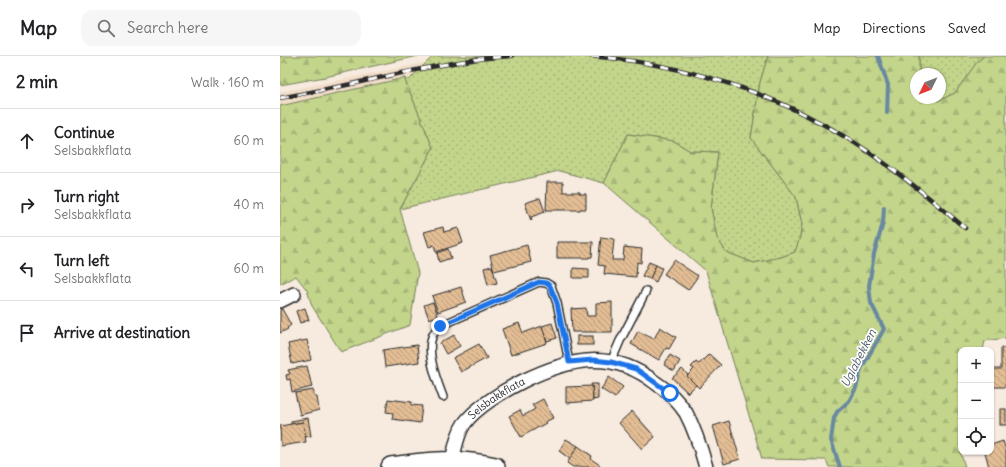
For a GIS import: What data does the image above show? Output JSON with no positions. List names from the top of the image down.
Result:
{
  "streets": {
    "street": ["Selsbakkflata"]
  },
  "water": ["Uglabekken"],
  "north": "bottom left",
  "page": {
    "header": "Map",
    "search": "Search here",
    "nav": ["Map", "Directions", "Saved"],
    "heading": ["2 min", "Walk · 160 m"],
    "list": [
      ["Continue", "Selsbakkflata", "60 m"],
      ["Turn right", "Selsbakkflata", "40 m"],
      ["Turn left", "Selsbakkflata", "60 m"],
      "Arrive at destination"
    ],
    "map_buttons": ["+", "−"]
  }
}
